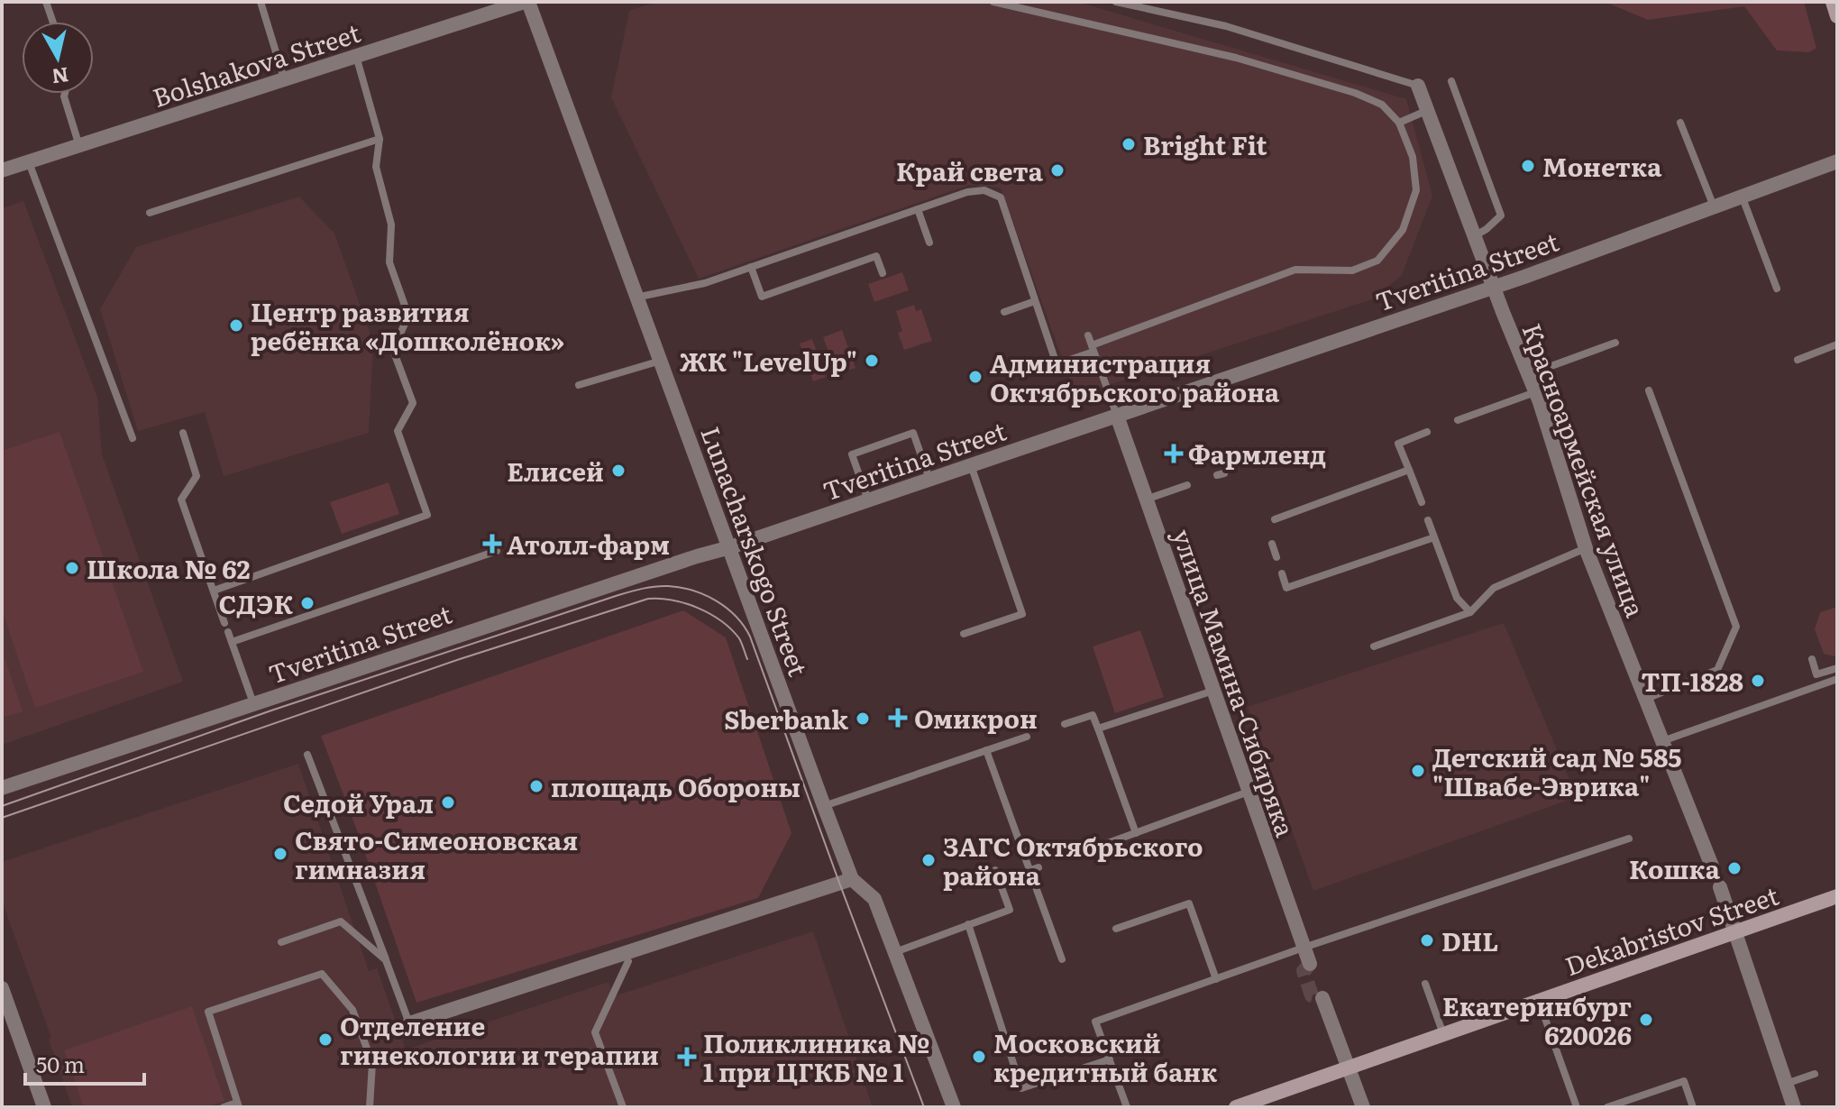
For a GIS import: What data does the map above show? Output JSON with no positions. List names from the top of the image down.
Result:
{
  "streets": {
    "main road": ["Dekabristov Street"],
    "street": [
      "Bolshakova Street",
      "Tveritina Street",
      "Красноармейская улица",
      "Lunacharskogo Street",
      "улица Мамина-Сибиряка"
    ]
  },
  "crossings": [
    ["Bolshakova Street", "Lunacharskogo Street"],
    ["Tveritina Street", "Красноармейская улица"],
    ["Tveritina Street", "Lunacharskogo Street"],
    ["Tveritina Street", "улица Мамина-Сибиряка"]
  ],
  "places": {
    "other": [
      "Bright Fit",
      "Монетка",
      "Край света",
      "Центр развития ребёнка «Дошколёнок»",
      "ЖК \"LevelUp\"",
      "Администрация Октябрьского района",
      "Елисей",
      "Школа № 62",
      "СДЭК",
      "ТП-1828",
      "Sberbank",
      "Детский сад № 585 \"Швабе-Эврика\"",
      "площадь Обороны",
      "Седой Урал",
      "Свято-Симеоновская гимназия",
      "ЗАГС Октябрьского района",
      "Кошка",
      "DHL",
      "Екатеринбург 620026",
      "Отделение гинекологии и терапии",
      "Московский кредитный банк"
    ],
    "health": [
      "Фармленд",
      "Атолл-фарм",
      "Омикрон",
      "Поликлиника № 1 при ЦГКБ № 1"
    ]
  },
  "scale_bar": "50 m",
  "north": "bottom"
}
